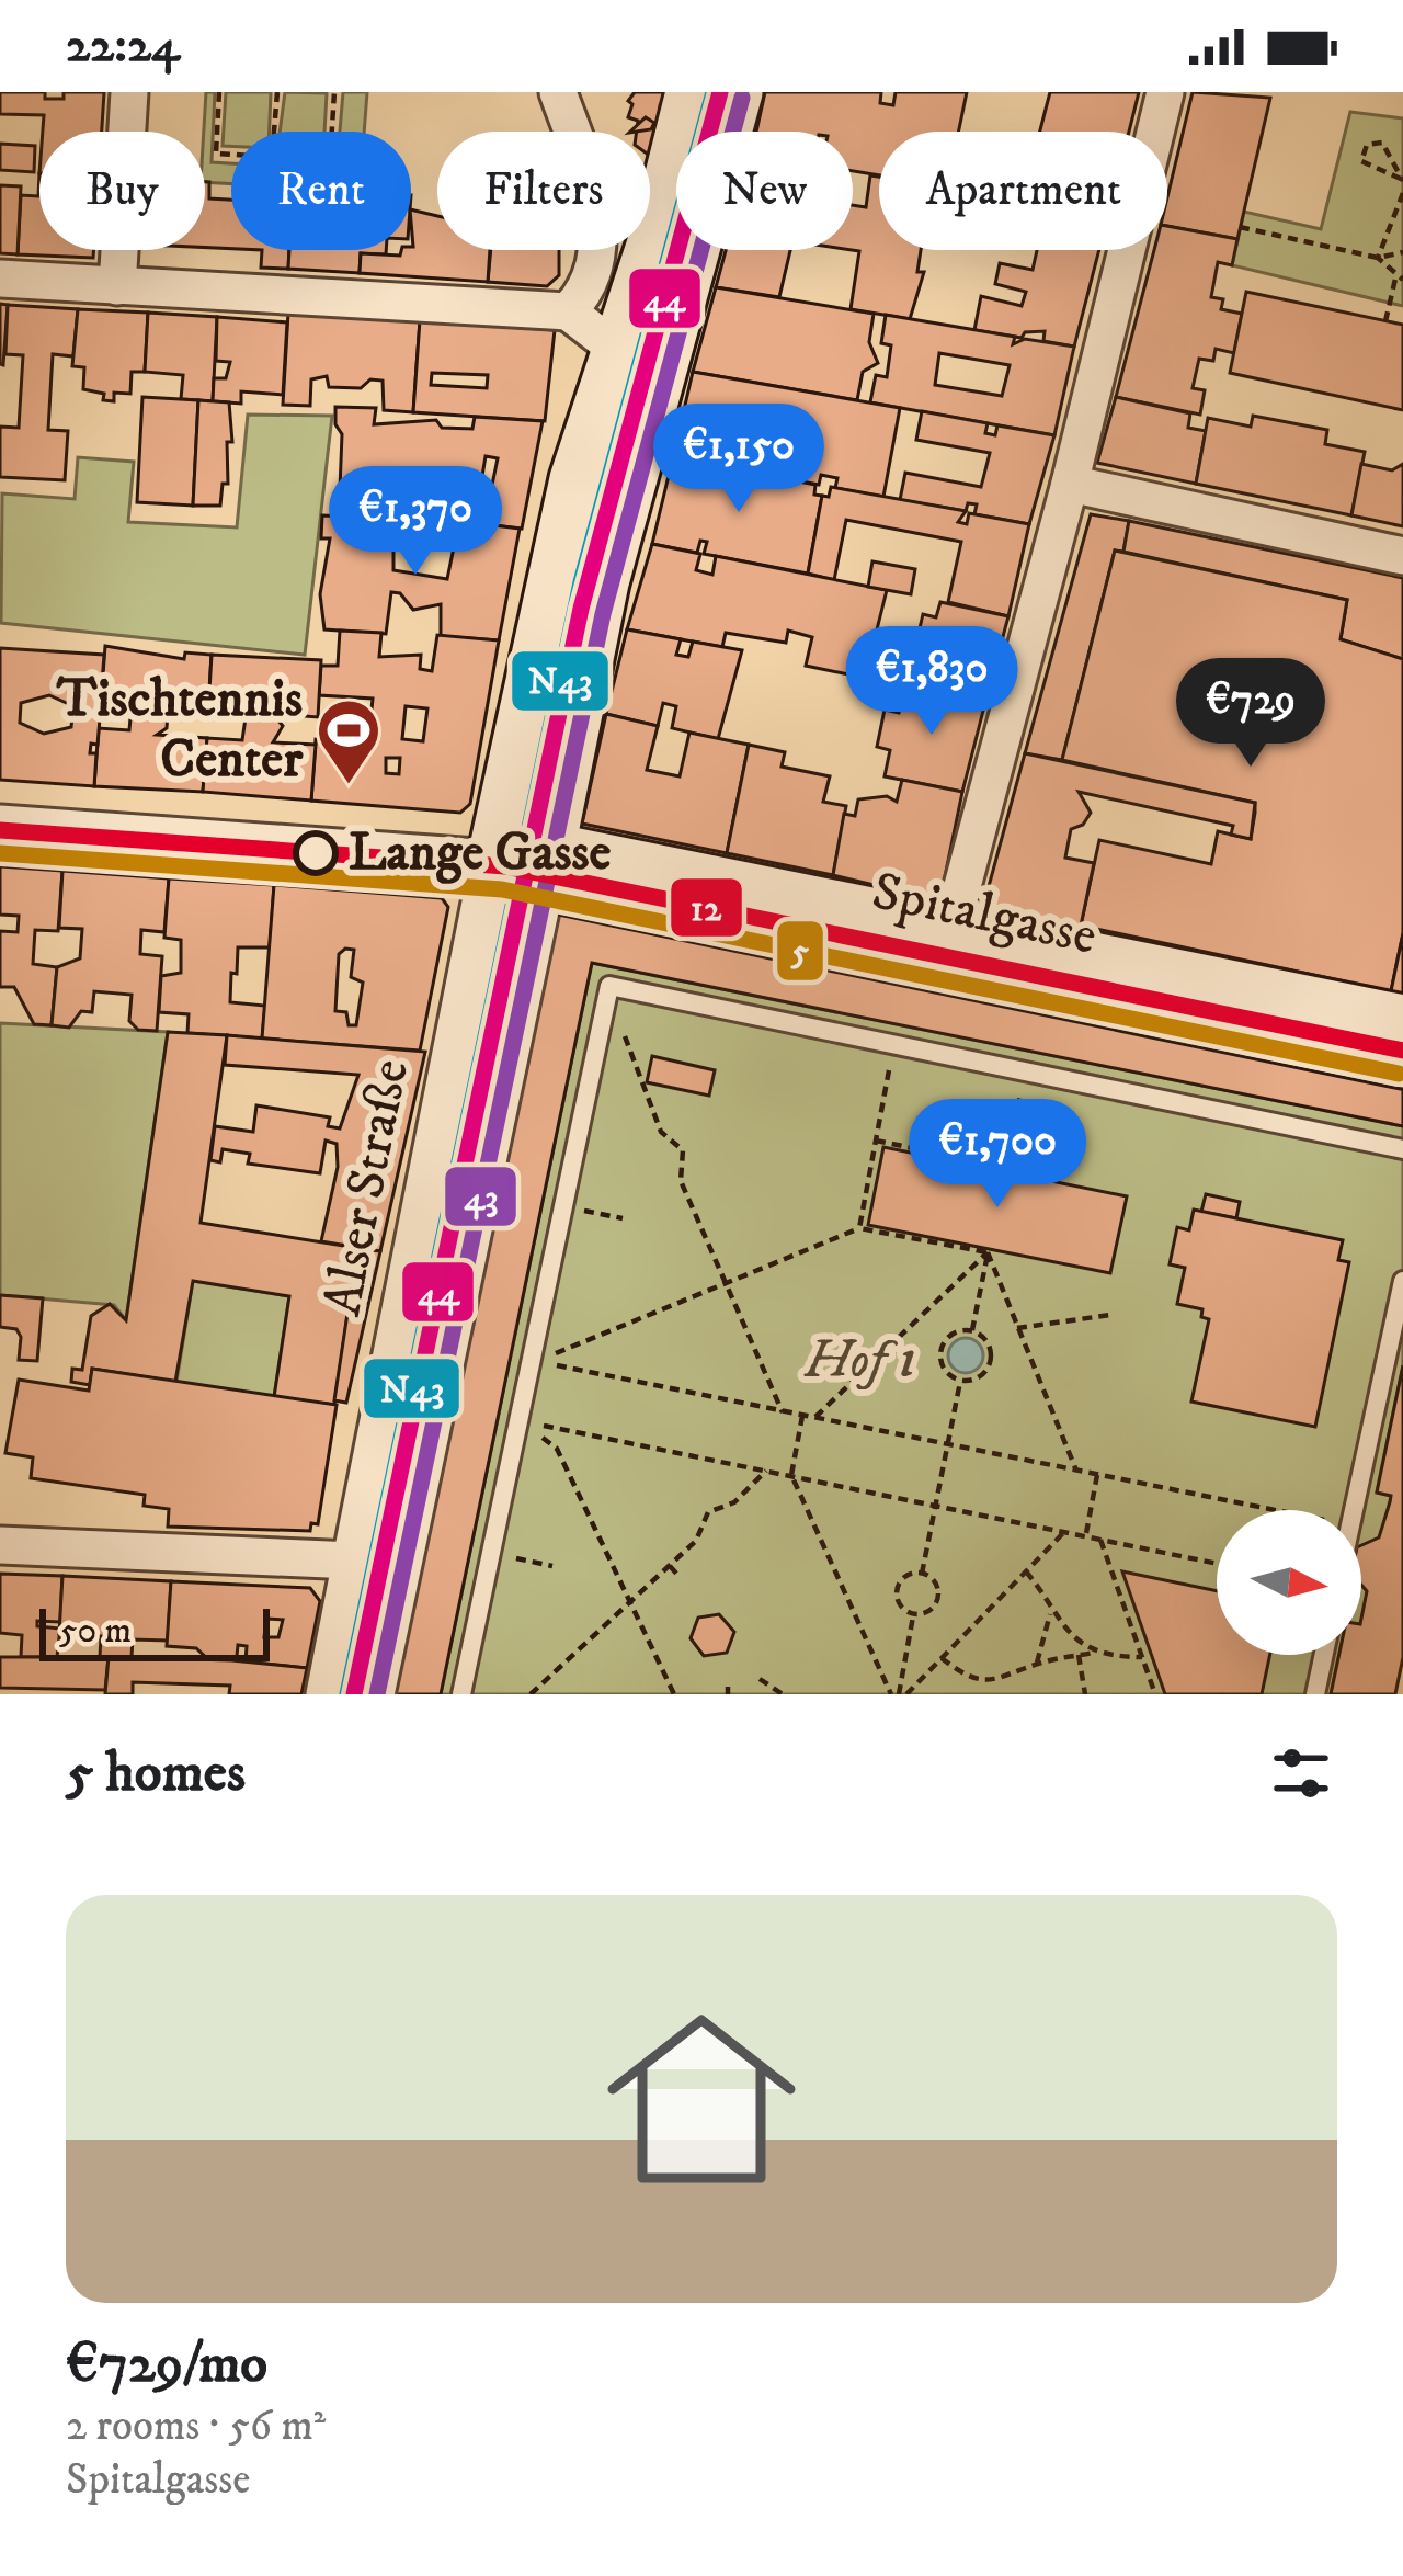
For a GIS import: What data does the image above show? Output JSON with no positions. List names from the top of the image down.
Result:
{
  "streets": {
    "main road": ["Spitalgasse", "Alser Straße"]
  },
  "crossings": [
    ["Spitalgasse", "Alser Straße"]
  ],
  "parks": ["Hof 1"],
  "places": {
    "sports": ["Tischtennis Center"],
    "other": ["Lange Gasse"]
  },
  "lines": [
    "transit line 44",
    "transit line N43",
    "transit line 43",
    "transit line 12",
    "tram line 5"
  ],
  "scale_bar": "50 m",
  "north": "right",
  "page": {
    "status": "22:24",
    "chip": [
      "Buy",
      "Rent",
      "Filters",
      "New",
      "Apartment"
    ],
    "price": [
      "€1,150",
      "€1,370",
      "€1,830",
      "€729",
      "€1,700"
    ],
    "scale": "50 m",
    "heading": "5 homes",
    "list": [
      {
        "name": "€729/mo",
        "note": "2 rooms · 56 m² · Spitalgasse"
      }
    ]
  }
}
